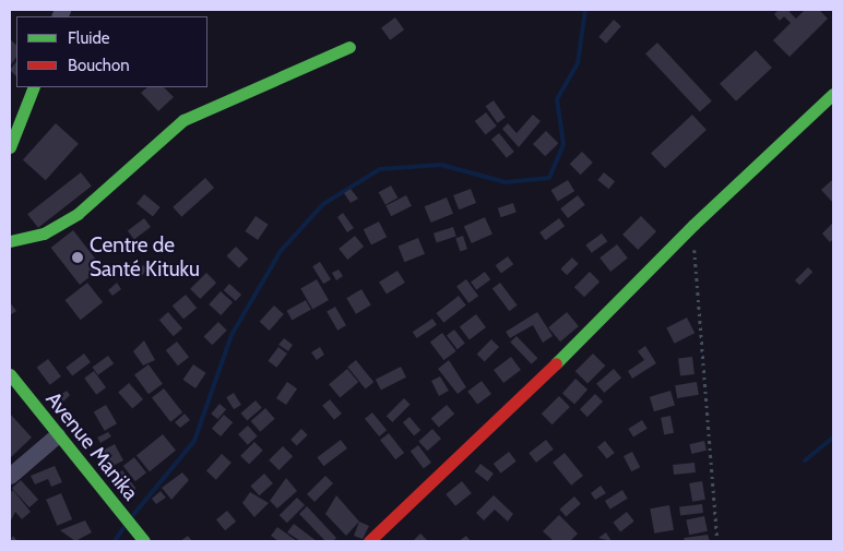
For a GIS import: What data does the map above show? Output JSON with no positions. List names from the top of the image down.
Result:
{
  "streets": {
    "street": ["Avenue Manika"]
  },
  "places": ["Centre de Santé Kituku"],
  "legend": ["Fluide", "Bouchon"]
}
